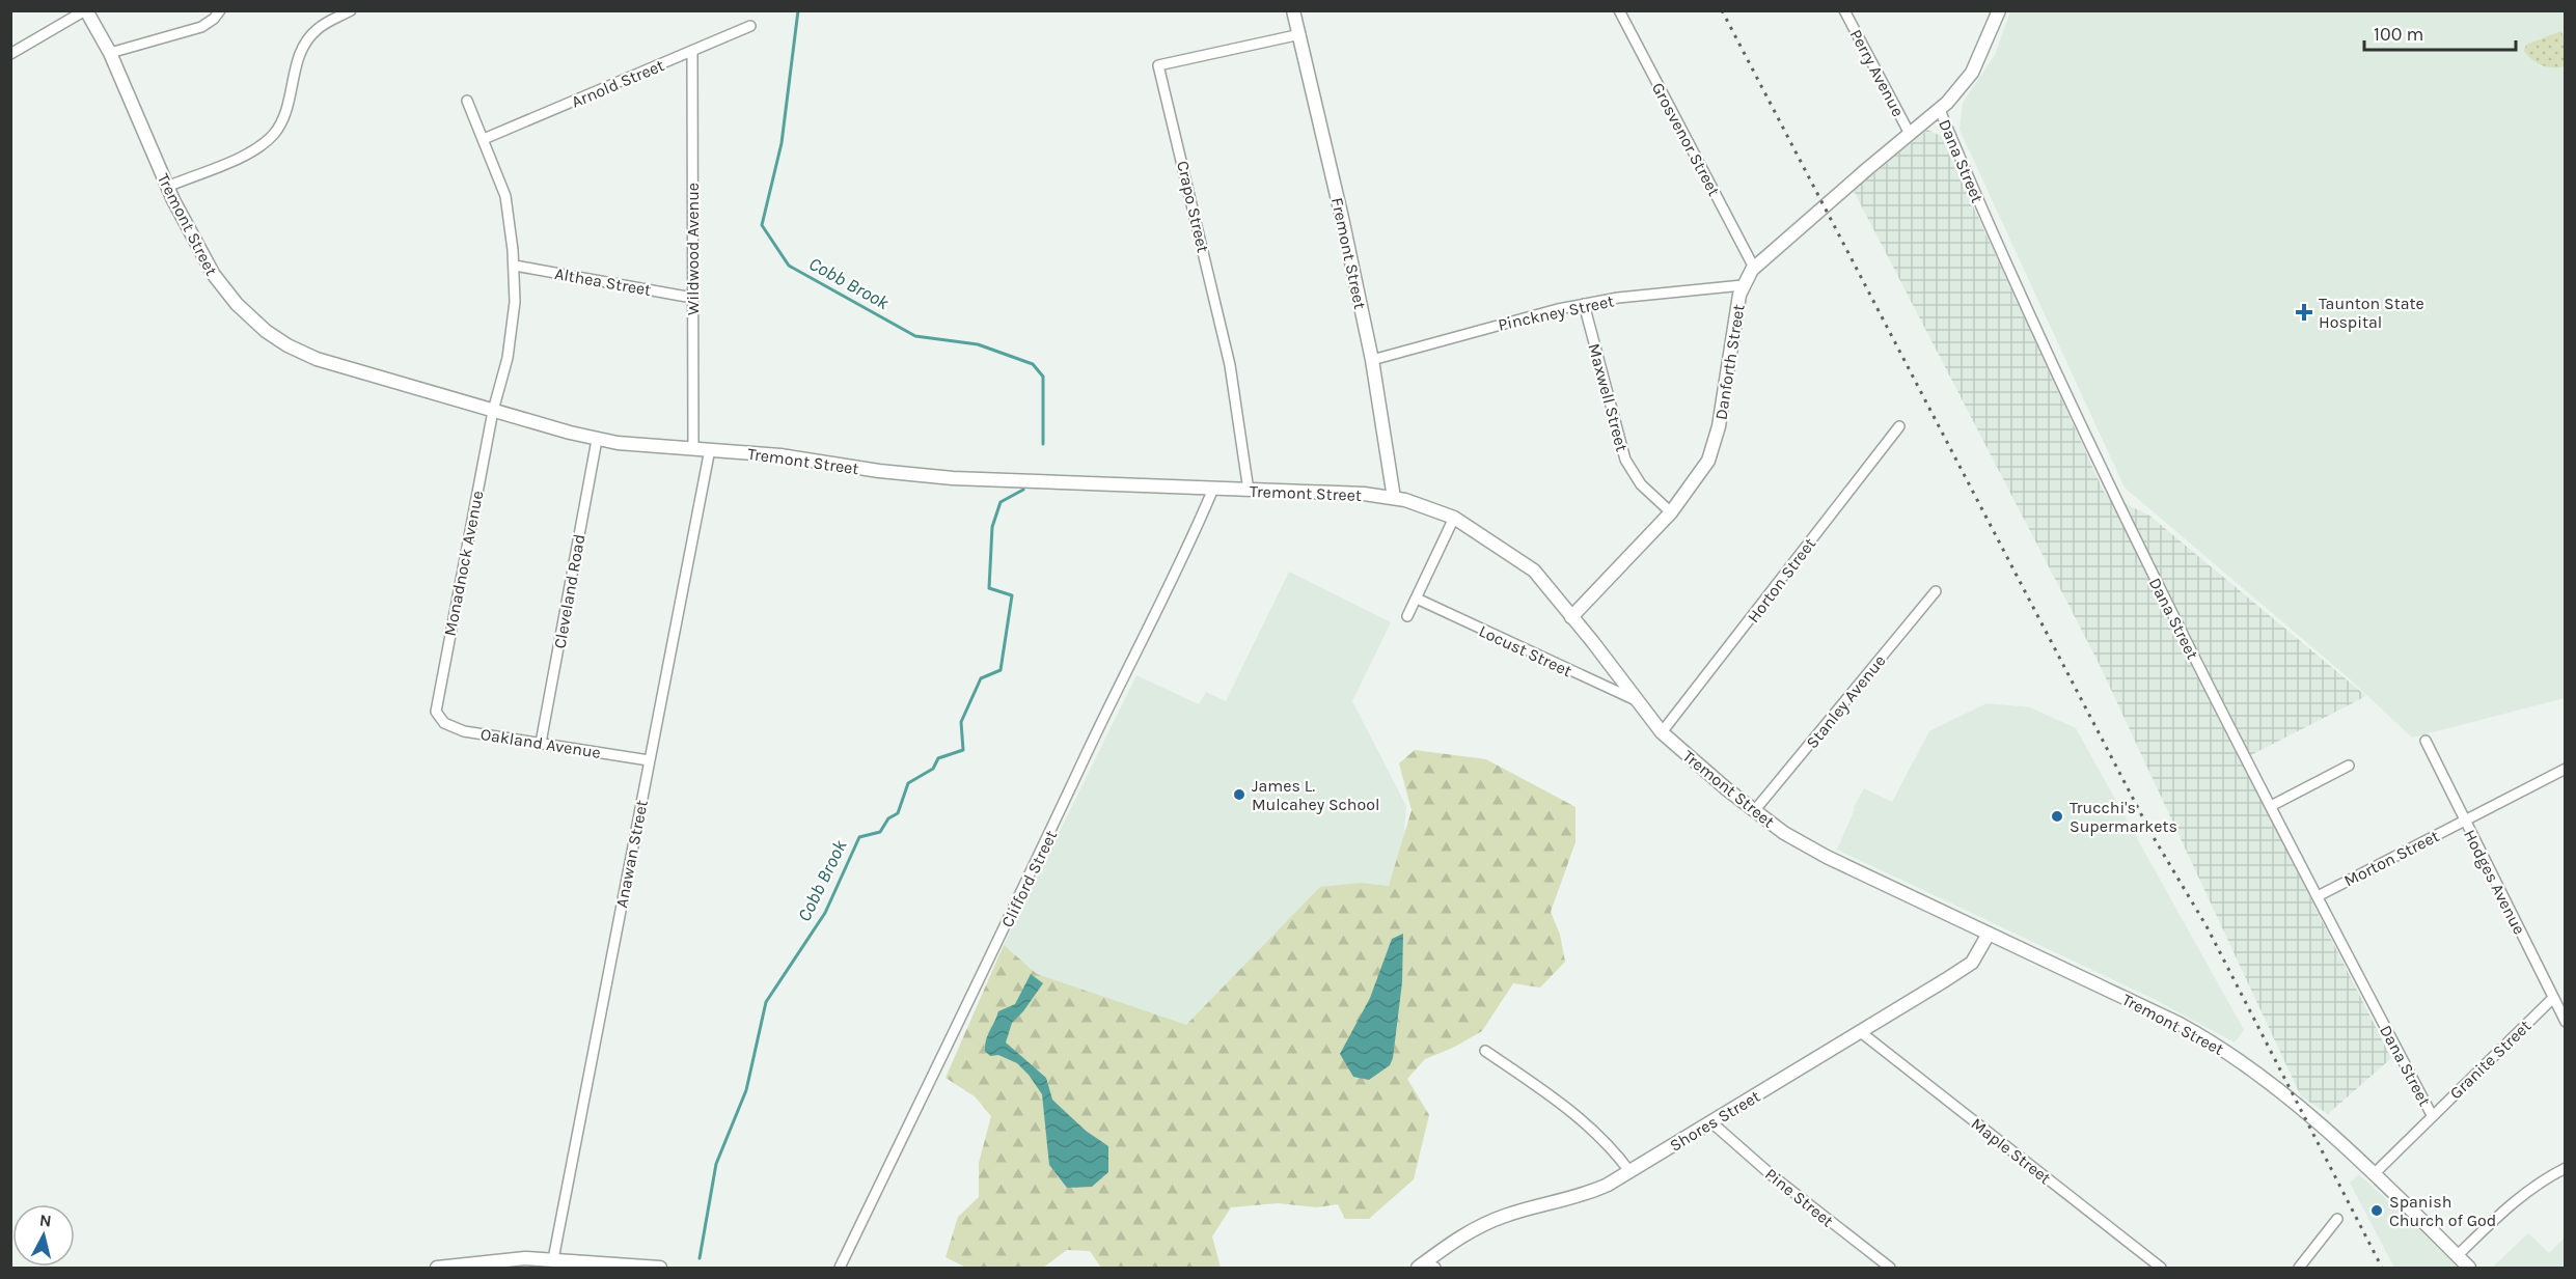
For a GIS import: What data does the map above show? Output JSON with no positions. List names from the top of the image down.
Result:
{
  "streets": {
    "main road": [
      "Tremont Street",
      "Fremont Street",
      "Danforth Street",
      "Shores Street"
    ],
    "street": [
      "Perry Avenue",
      "Arnold Street",
      "Grosvenor Street",
      "Dana Street",
      "Crapo Street",
      "Wildwood Avenue",
      "Althea Street",
      "Pinckney Street",
      "Maxwell Street",
      "Monadnock Avenue",
      "Horton Street",
      "Cleveland Road",
      "Locust Street",
      "Stanley Avenue",
      "Oakland Avenue",
      "Anawan Street",
      "Morton Street",
      "Clifford Street",
      "Hodges Avenue",
      "Granite Street",
      "Maple Street",
      "Pine Street"
    ]
  },
  "crossings": [
    ["Perry Avenue", "Danforth Street"],
    ["Arnold Street", "Wildwood Avenue"],
    ["Arnold Street", "Monadnock Avenue"],
    ["Grosvenor Street", "Danforth Street"],
    ["Dana Street", "Danforth Street"],
    ["Dana Street", "Morton Street"],
    ["Dana Street", "Granite Street"],
    ["Crapo Street", "Tremont Street"],
    ["Crapo Street", "Fremont Street"],
    ["Tremont Street", "Wildwood Avenue"],
    ["Tremont Street", "Fremont Street"],
    ["Tremont Street", "Danforth Street"],
    ["Tremont Street", "Monadnock Avenue"],
    ["Tremont Street", "Horton Street"],
    ["Tremont Street", "Cleveland Road"],
    ["Tremont Street", "Locust Street"],
    ["Tremont Street", "Stanley Avenue"],
    ["Tremont Street", "Anawan Street"],
    ["Tremont Street", "Clifford Street"],
    ["Tremont Street", "Granite Street"],
    ["Tremont Street", "Shores Street"],
    ["Wildwood Avenue", "Althea Street"],
    ["Fremont Street", "Pinckney Street"],
    ["Althea Street", "Monadnock Avenue"],
    ["Pinckney Street", "Danforth Street"],
    ["Pinckney Street", "Maxwell Street"],
    ["Danforth Street", "Maxwell Street"],
    ["Monadnock Avenue", "Oakland Avenue"],
    ["Cleveland Road", "Oakland Avenue"],
    ["Oakland Avenue", "Anawan Street"],
    ["Morton Street", "Hodges Avenue"],
    ["Hodges Avenue", "Granite Street"],
    ["Shores Street", "Maple Street"],
    ["Shores Street", "Pine Street"]
  ],
  "water": ["Cobb Brook"],
  "places": {
    "health": ["Taunton State Hospital"],
    "other": ["James L. Mulcahey School", "Trucchi's Supermarkets", "Spanish Church of God"]
  },
  "scale_bar": "100 m",
  "north": "top"
}
